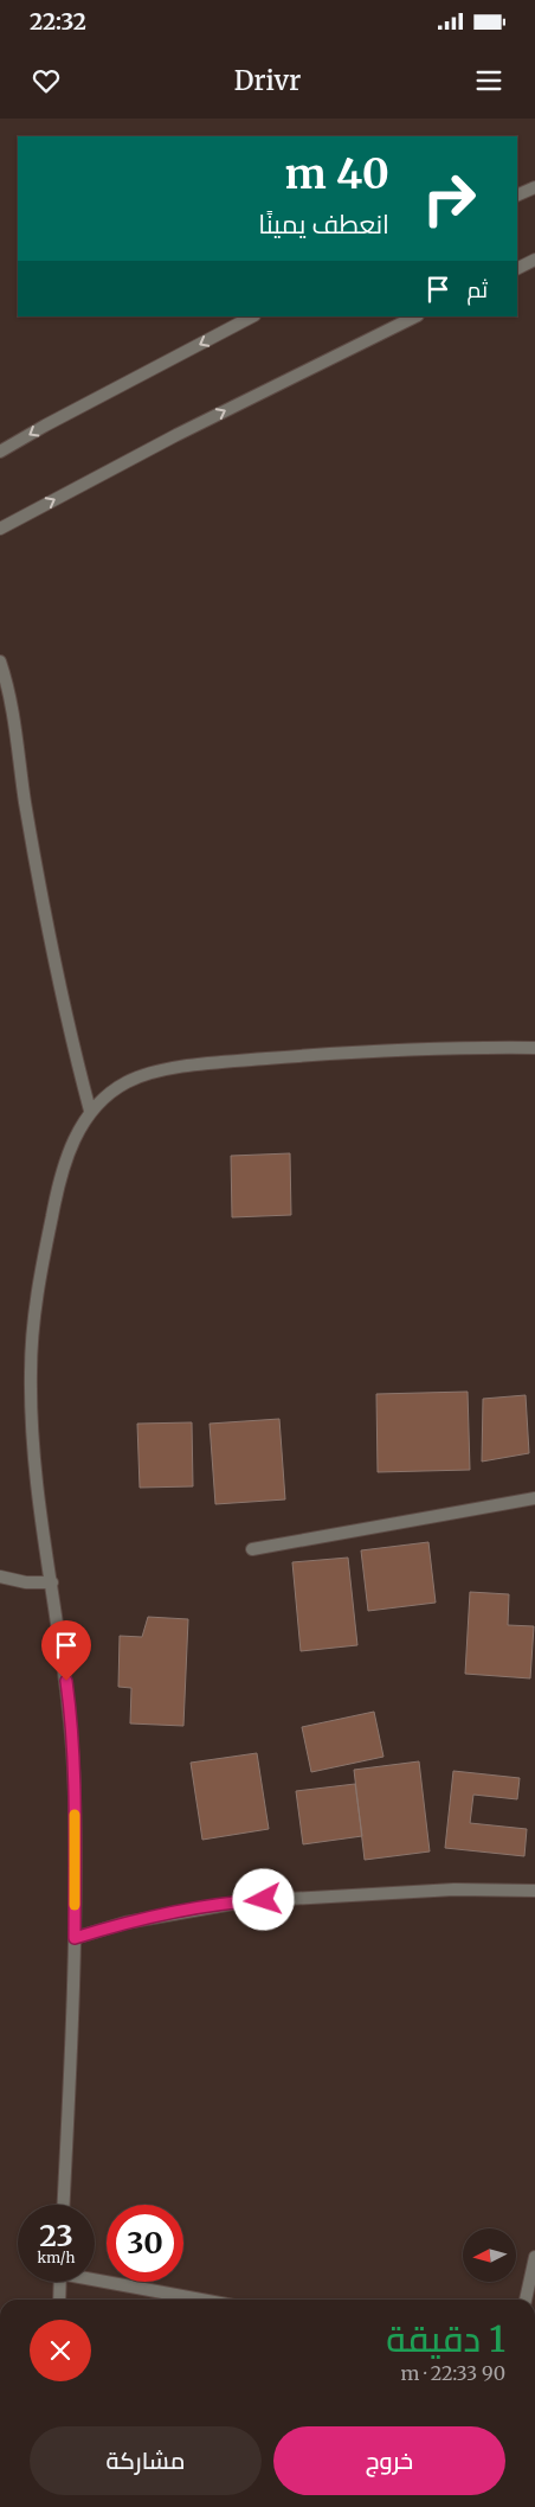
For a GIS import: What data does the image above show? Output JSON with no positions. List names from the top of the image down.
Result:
{
  "north": "left",
  "page": {
    "status": "22:32",
    "header": "Drivr",
    "turn": ["40 m", "انعطف يمينًا"],
    "then": "ثم",
    "speed": "23 km/h",
    "limit": "30",
    "heading": ["1 دقيقة", "90 m · 22:33"],
    "buttons": ["خروج", "مشاركة"]
  }
}
